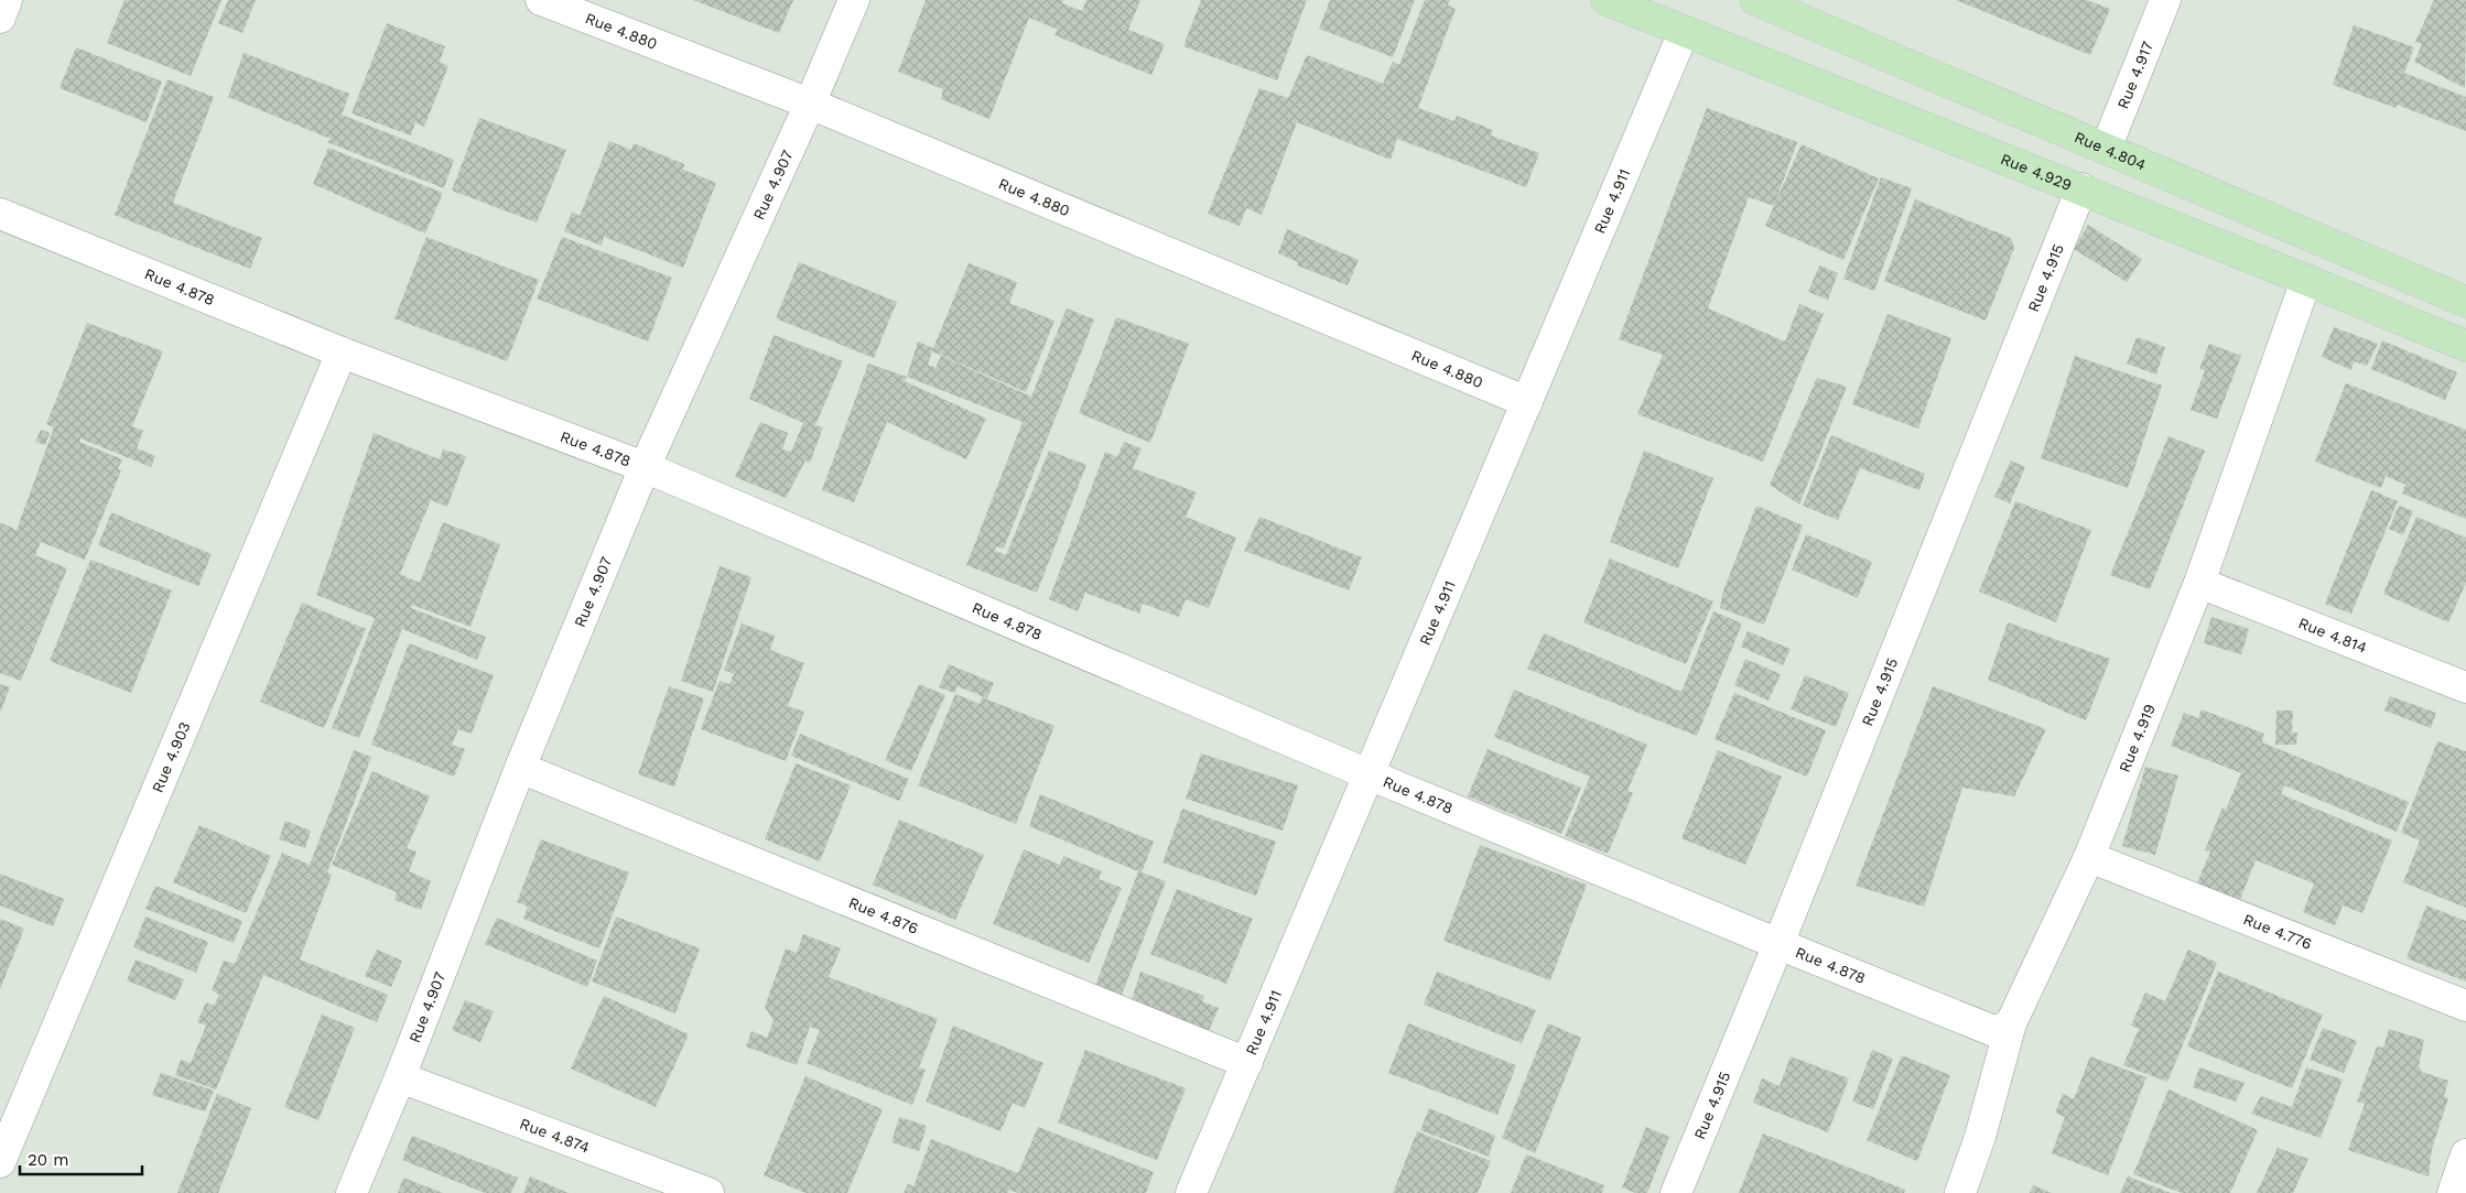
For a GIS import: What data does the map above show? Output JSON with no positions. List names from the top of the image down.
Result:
{
  "streets": {
    "main road": ["Rue 4.804", "Rue 4.929"],
    "street": [
      "Rue 4.880",
      "Rue 4.917",
      "Rue 4.907",
      "Rue 4.911",
      "Rue 4.915",
      "Rue 4.878",
      "Rue 4.814",
      "Rue 4.919",
      "Rue 4.903",
      "Rue 4.876",
      "Rue 4.776",
      "Rue 4.874"
    ]
  },
  "crossings": [
    ["Rue 4.880", "Rue 4.907"],
    ["Rue 4.880", "Rue 4.911"],
    ["Rue 4.917", "Rue 4.804"],
    ["Rue 4.929", "Rue 4.911"],
    ["Rue 4.929", "Rue 4.915"],
    ["Rue 4.929", "Rue 4.919"],
    ["Rue 4.907", "Rue 4.878"],
    ["Rue 4.907", "Rue 4.876"],
    ["Rue 4.907", "Rue 4.874"],
    ["Rue 4.911", "Rue 4.878"],
    ["Rue 4.911", "Rue 4.876"],
    ["Rue 4.915", "Rue 4.878"],
    ["Rue 4.878", "Rue 4.919"],
    ["Rue 4.878", "Rue 4.903"],
    ["Rue 4.814", "Rue 4.919"],
    ["Rue 4.919", "Rue 4.776"]
  ],
  "scale_bar": "20 m"
}
